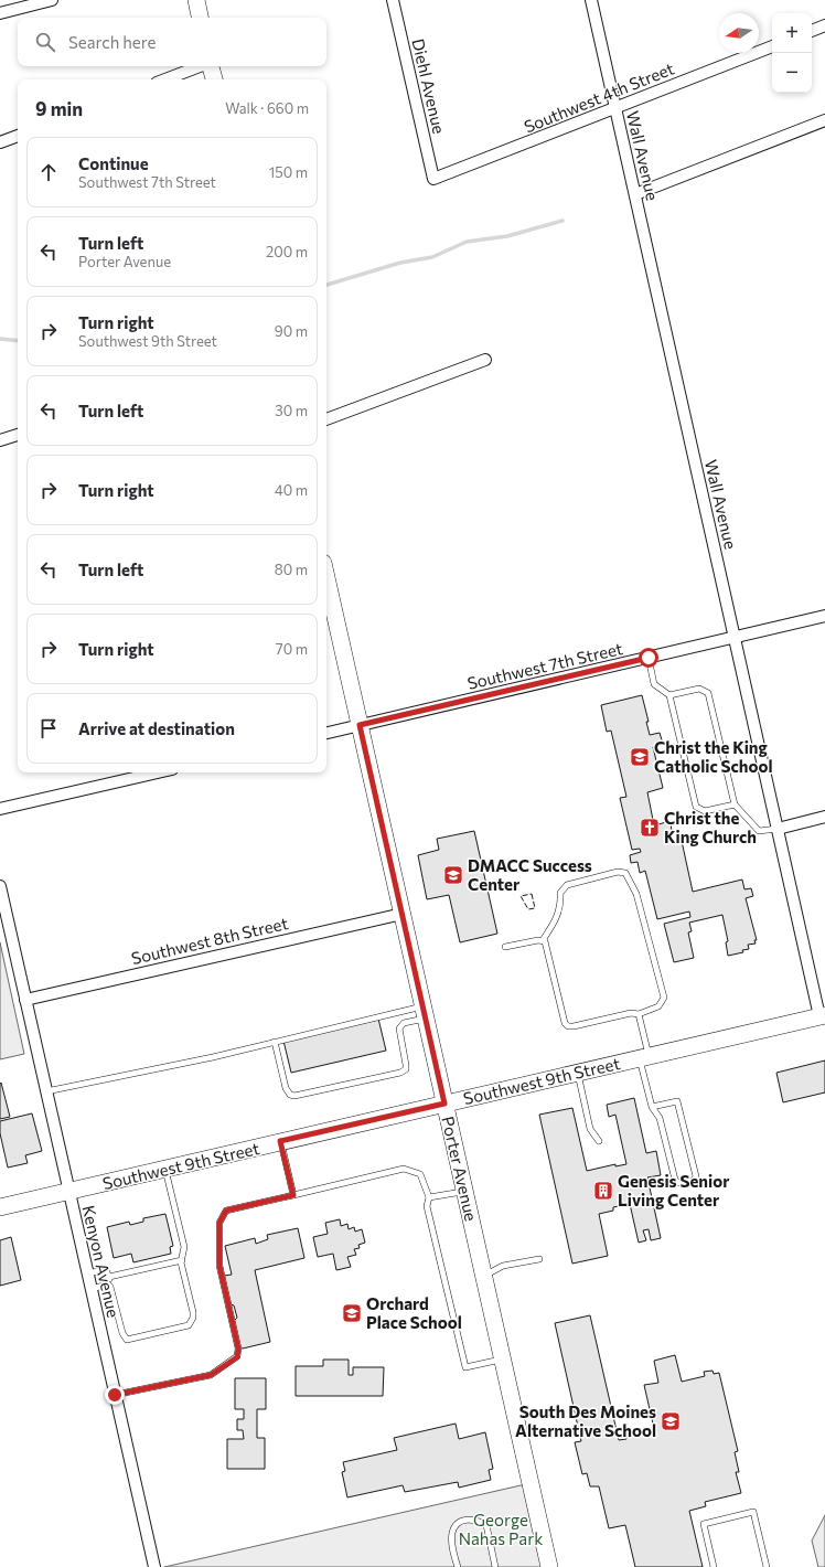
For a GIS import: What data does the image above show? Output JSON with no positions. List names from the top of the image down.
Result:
{
  "streets": {
    "street": [
      "Diehl Avenue",
      "Southwest 4th Street",
      "Wall Avenue",
      "Southwest 7th Street",
      "Southwest 8th Street",
      "Southwest 9th Street",
      "Porter Avenue",
      "Kenyon Avenue"
    ]
  },
  "crossings": [
    ["Diehl Avenue", "Southwest 4th Street"],
    ["Southwest 4th Street", "Wall Avenue"],
    ["Wall Avenue", "Southwest 7th Street"],
    ["Wall Avenue", "Southwest 9th Street"],
    ["Southwest 7th Street", "Porter Avenue"],
    ["Southwest 8th Street", "Porter Avenue"],
    ["Southwest 8th Street", "Kenyon Avenue"],
    ["Southwest 9th Street", "Porter Avenue"],
    ["Southwest 9th Street", "Kenyon Avenue"]
  ],
  "parks": ["George Nahas Park"],
  "places": {
    "school or university": [
      "Christ the King Catholic School",
      "DMACC Success Center",
      "Orchard Place School",
      "South Des Moines Alternative School"
    ],
    "church": ["Christ the King Church"],
    "building": ["Genesis Senior Living Center"]
  },
  "north": "left",
  "page": {
    "map_buttons": ["+", "−"],
    "search": "Search here",
    "heading": ["9 min", "Walk · 660 m"],
    "list": [
      ["Continue", "Southwest 7th Street", "150 m"],
      ["Turn left", "Porter Avenue", "200 m"],
      ["Turn right", "Southwest 9th Street", "90 m"],
      ["Turn left", "30 m"],
      ["Turn right", "40 m"],
      ["Turn left", "80 m"],
      ["Turn right", "70 m"],
      "Arrive at destination"
    ]
  }
}
